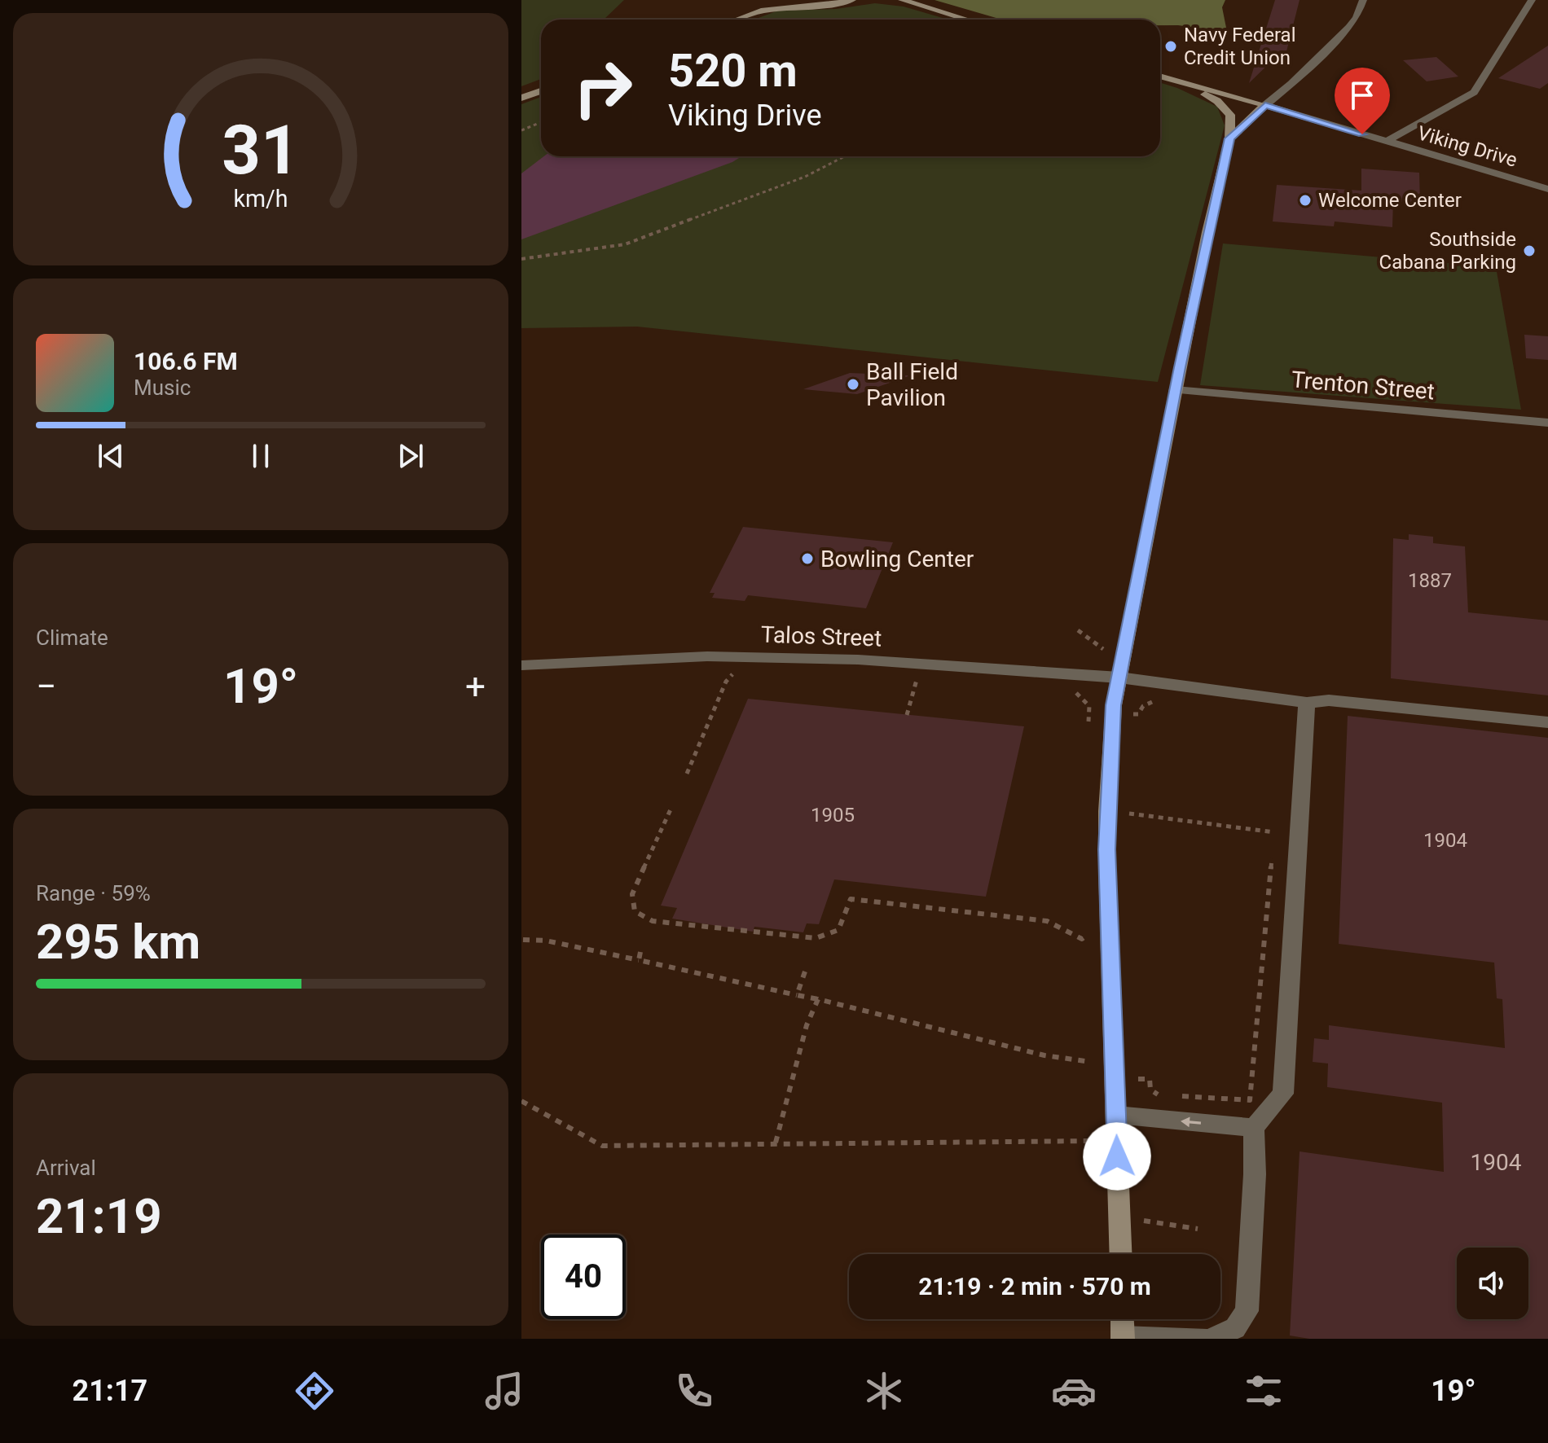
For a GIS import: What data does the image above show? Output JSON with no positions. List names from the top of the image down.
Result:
{
  "streets": {
    "street": ["Viking Drive", "Trenton Street", "Talos Street"]
  },
  "places": [
    "Navy Federal Credit Union",
    "Welcome Center",
    "Southside Cabana Parking",
    "Ball Field Pavilion",
    "Bowling Center"
  ],
  "house_numbers": [
    "1887",
    "1905",
    "1904",
    "1904"
  ],
  "page": {
    "turn": ["520 m", "Viking Drive"],
    "song": ["106.6 FM", "Music"],
    "tile": [
      "Climate",
      ["Range · 59%", "295 km"],
      ["Arrival", "21:19"]
    ],
    "heat": ["−", "19°", "+"],
    "limit": "40",
    "trip": "21:19 · 2 min · 570 m",
    "tabs": ["21:17", "19°"],
    "gauge": ["31", "km/h"]
  }
}
